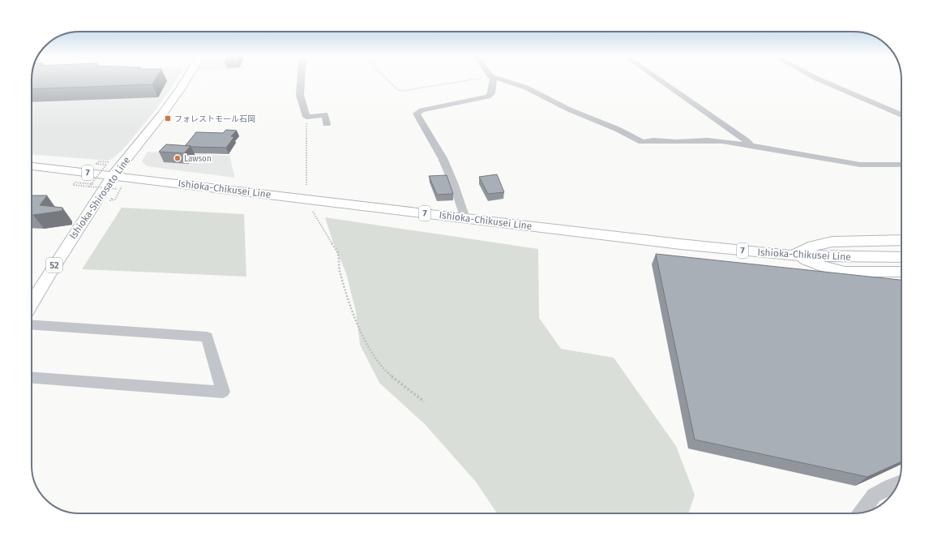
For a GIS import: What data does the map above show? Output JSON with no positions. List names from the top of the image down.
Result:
{
  "streets": {
    "main road": [
      "7",
      "Ishioka-Chikusei Line",
      "Ishioka-Shirosato Line",
      "52"
    ]
  },
  "crossings": [
    ["Ishioka-Chikusei Line", "Ishioka-Shirosato Line"]
  ],
  "places": {
    "transit": ["フォレストモール石岡"],
    "other": ["Lawson"]
  }
}
